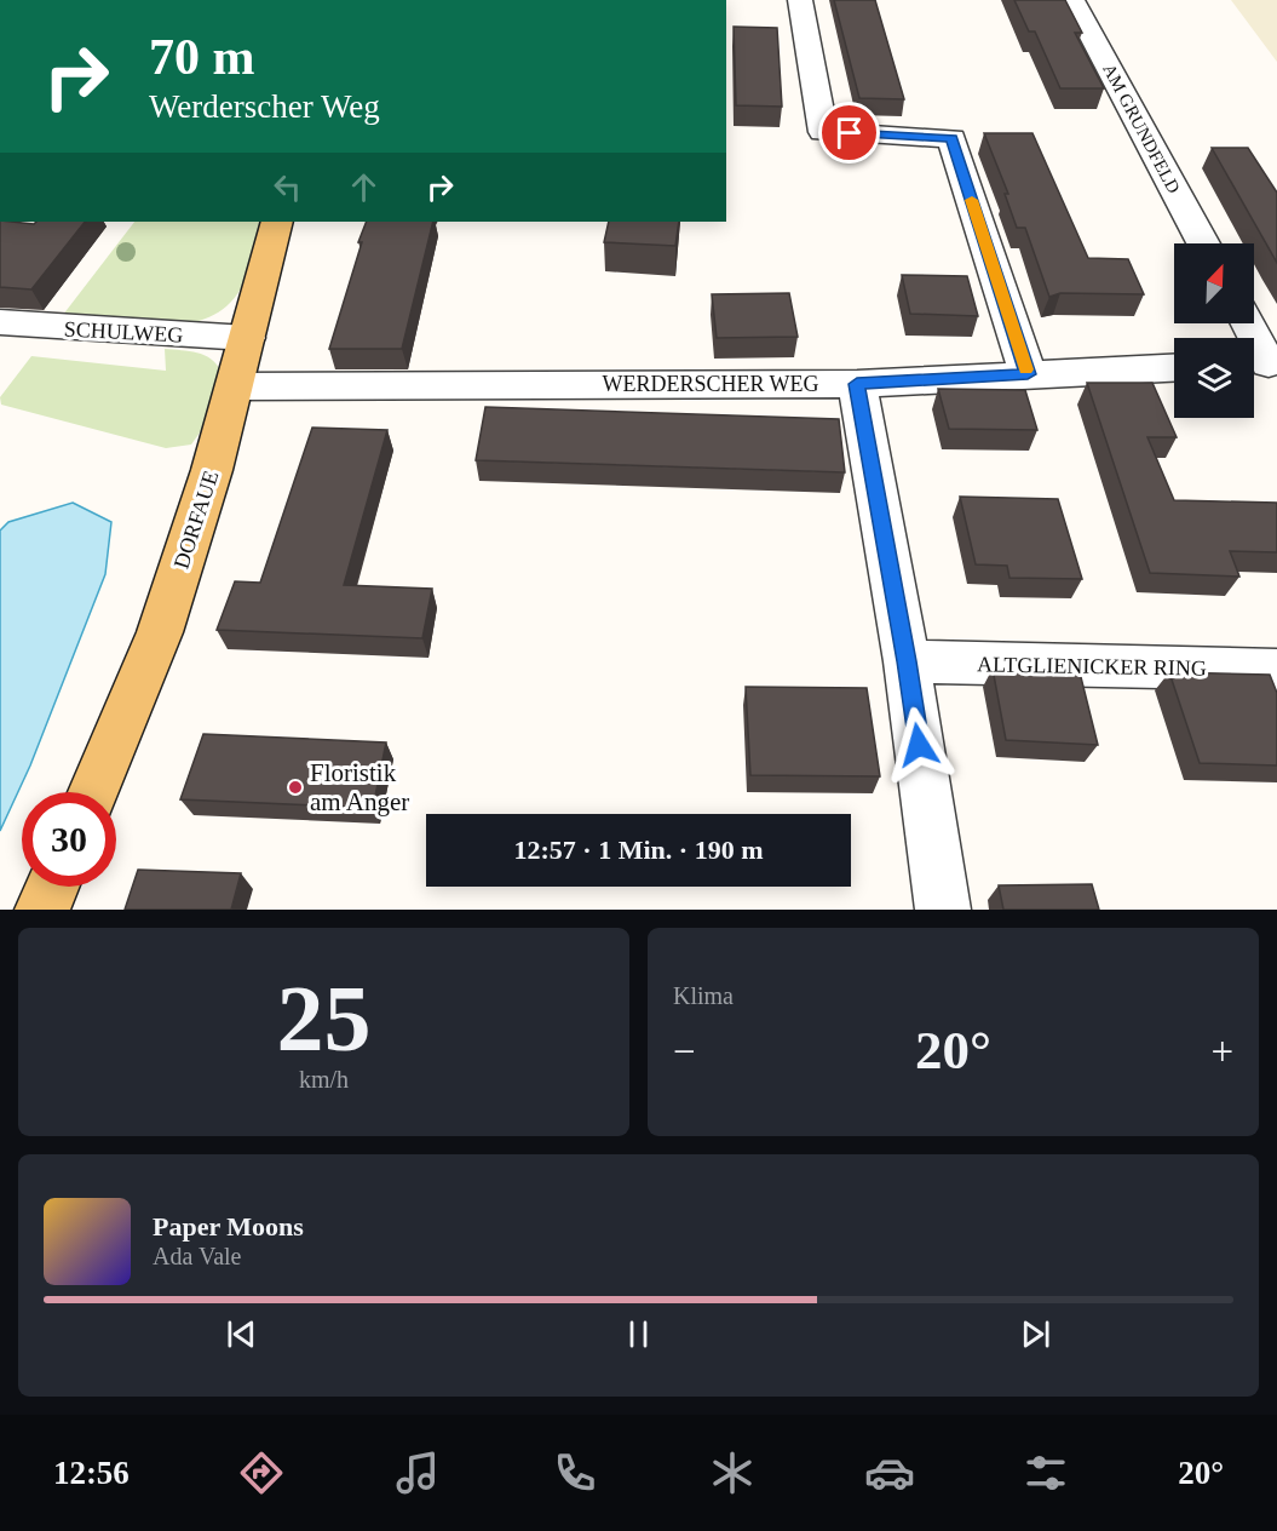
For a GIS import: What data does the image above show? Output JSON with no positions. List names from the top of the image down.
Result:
{
  "streets": {
    "main road": ["DORFAUE"],
    "street": [
      "AM GRUNDFELD",
      "SCHULWEG",
      "WERDERSCHER WEG",
      "ALTGLIENICKER RING"
    ]
  },
  "crossings": [
    ["SCHULWEG", "DORFAUE"],
    ["WERDERSCHER WEG", "DORFAUE"]
  ],
  "places": ["Floristik am Anger"],
  "north": "top right",
  "page": {
    "turn": ["70 m", "Werderscher Weg"],
    "limit": "30",
    "trip": "12:57 · 1 Min. · 190 m",
    "tile": [
      ["25", "km/h"],
      "Klima"
    ],
    "heat": ["−", "20°", "+"],
    "song": ["Paper Moons", "Ada Vale"],
    "tabs": ["12:56", "20°"]
  }
}
